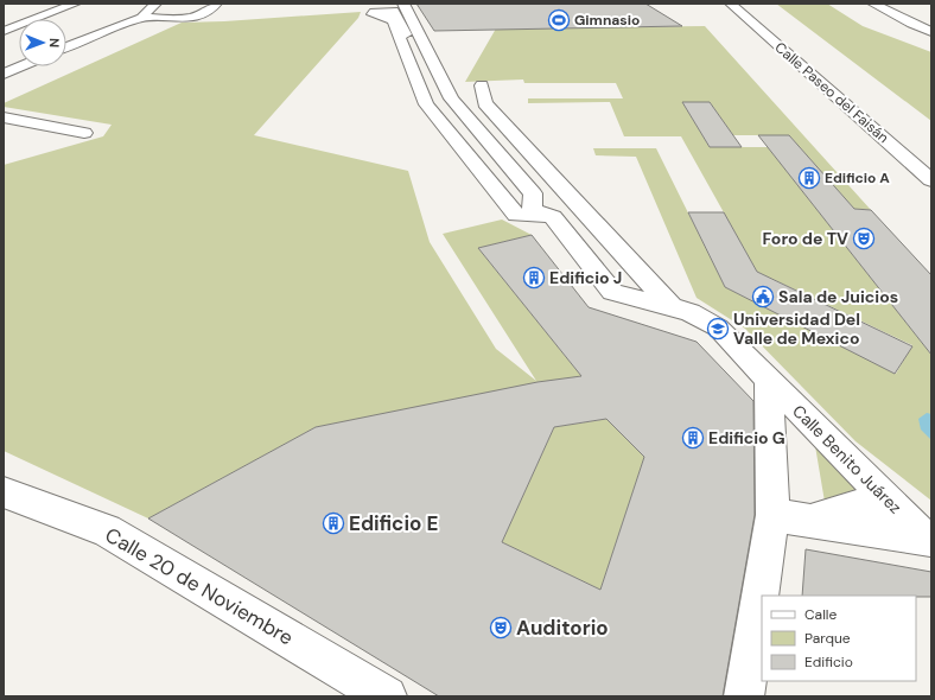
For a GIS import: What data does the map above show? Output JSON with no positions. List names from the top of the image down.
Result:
{
  "streets": {
    "street": ["Calle Paseo del Faisán", "Calle Benito Juárez", "Calle 20 de Noviembre"]
  },
  "places": {
    "sports": ["Gimnasio"],
    "building": [
      "Edificio A",
      "Edificio J",
      "Edificio G",
      "Edificio E"
    ],
    "theatre": ["Foro de TV", "Auditorio"],
    "public building": ["Sala de Juicios"],
    "school or university": ["Universidad Del Valle de Mexico"]
  },
  "legend": ["Calle", "Parque", "Edificio"],
  "north": "right"
}
